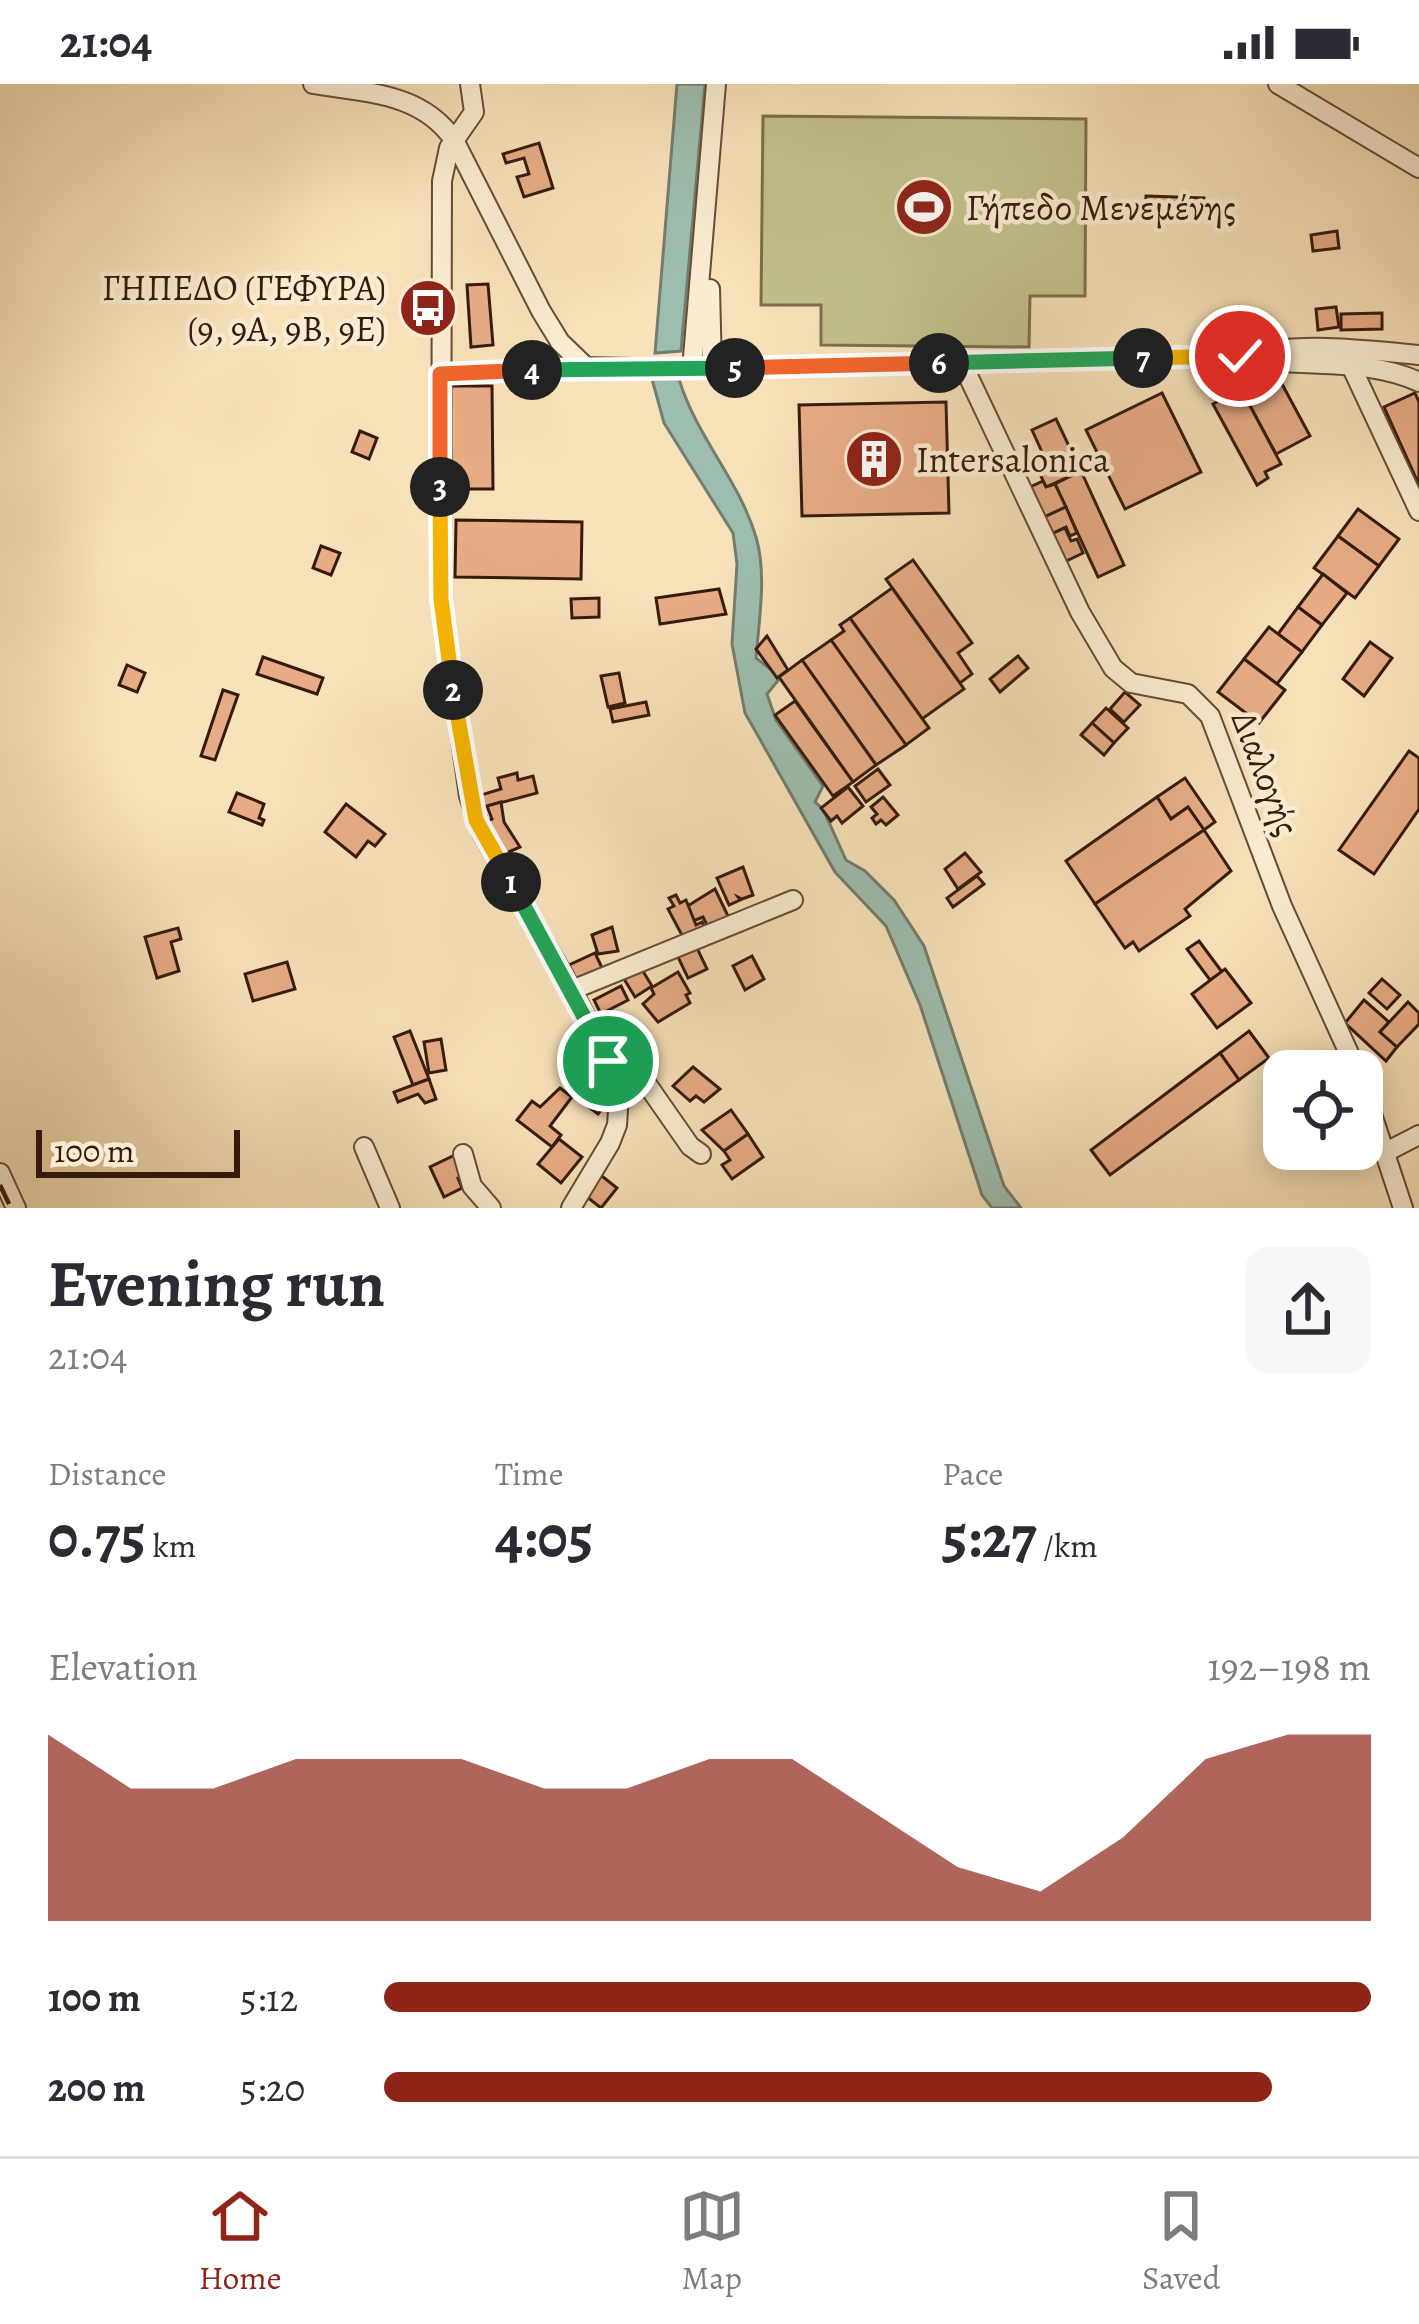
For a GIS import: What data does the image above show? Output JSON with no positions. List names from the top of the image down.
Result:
{
  "streets": {
    "street": ["Διαλογής"]
  },
  "places": {
    "sports": ["Γήπεδο Μενεμένης"],
    "bus stop": ["ΓΗΠΕΔΟ (ΓΕΦΥΡΑ) (9, 9Α, 9Β, 9Ε)"],
    "building": ["Intersalonica"]
  },
  "scale_bar": "100 m",
  "page": {
    "status": "21:04",
    "pins": [
      "7",
      "6",
      "5",
      "4",
      "3",
      "2",
      "1"
    ],
    "scale": "100 m",
    "heading": ["Evening run", "21:04"],
    "stats": [
      ["Distance", "0.75 km"],
      ["Time", "4:05"],
      ["Pace", "5:27 /km"]
    ],
    "chart": ["Elevation", "192–198 m"],
    "list": [
      {
        "name": "100 m",
        "note": "5:12"
      },
      {
        "name": "200 m",
        "note": "5:20"
      }
    ],
    "tabs": ["Home", "Map", "Saved"]
  }
}
